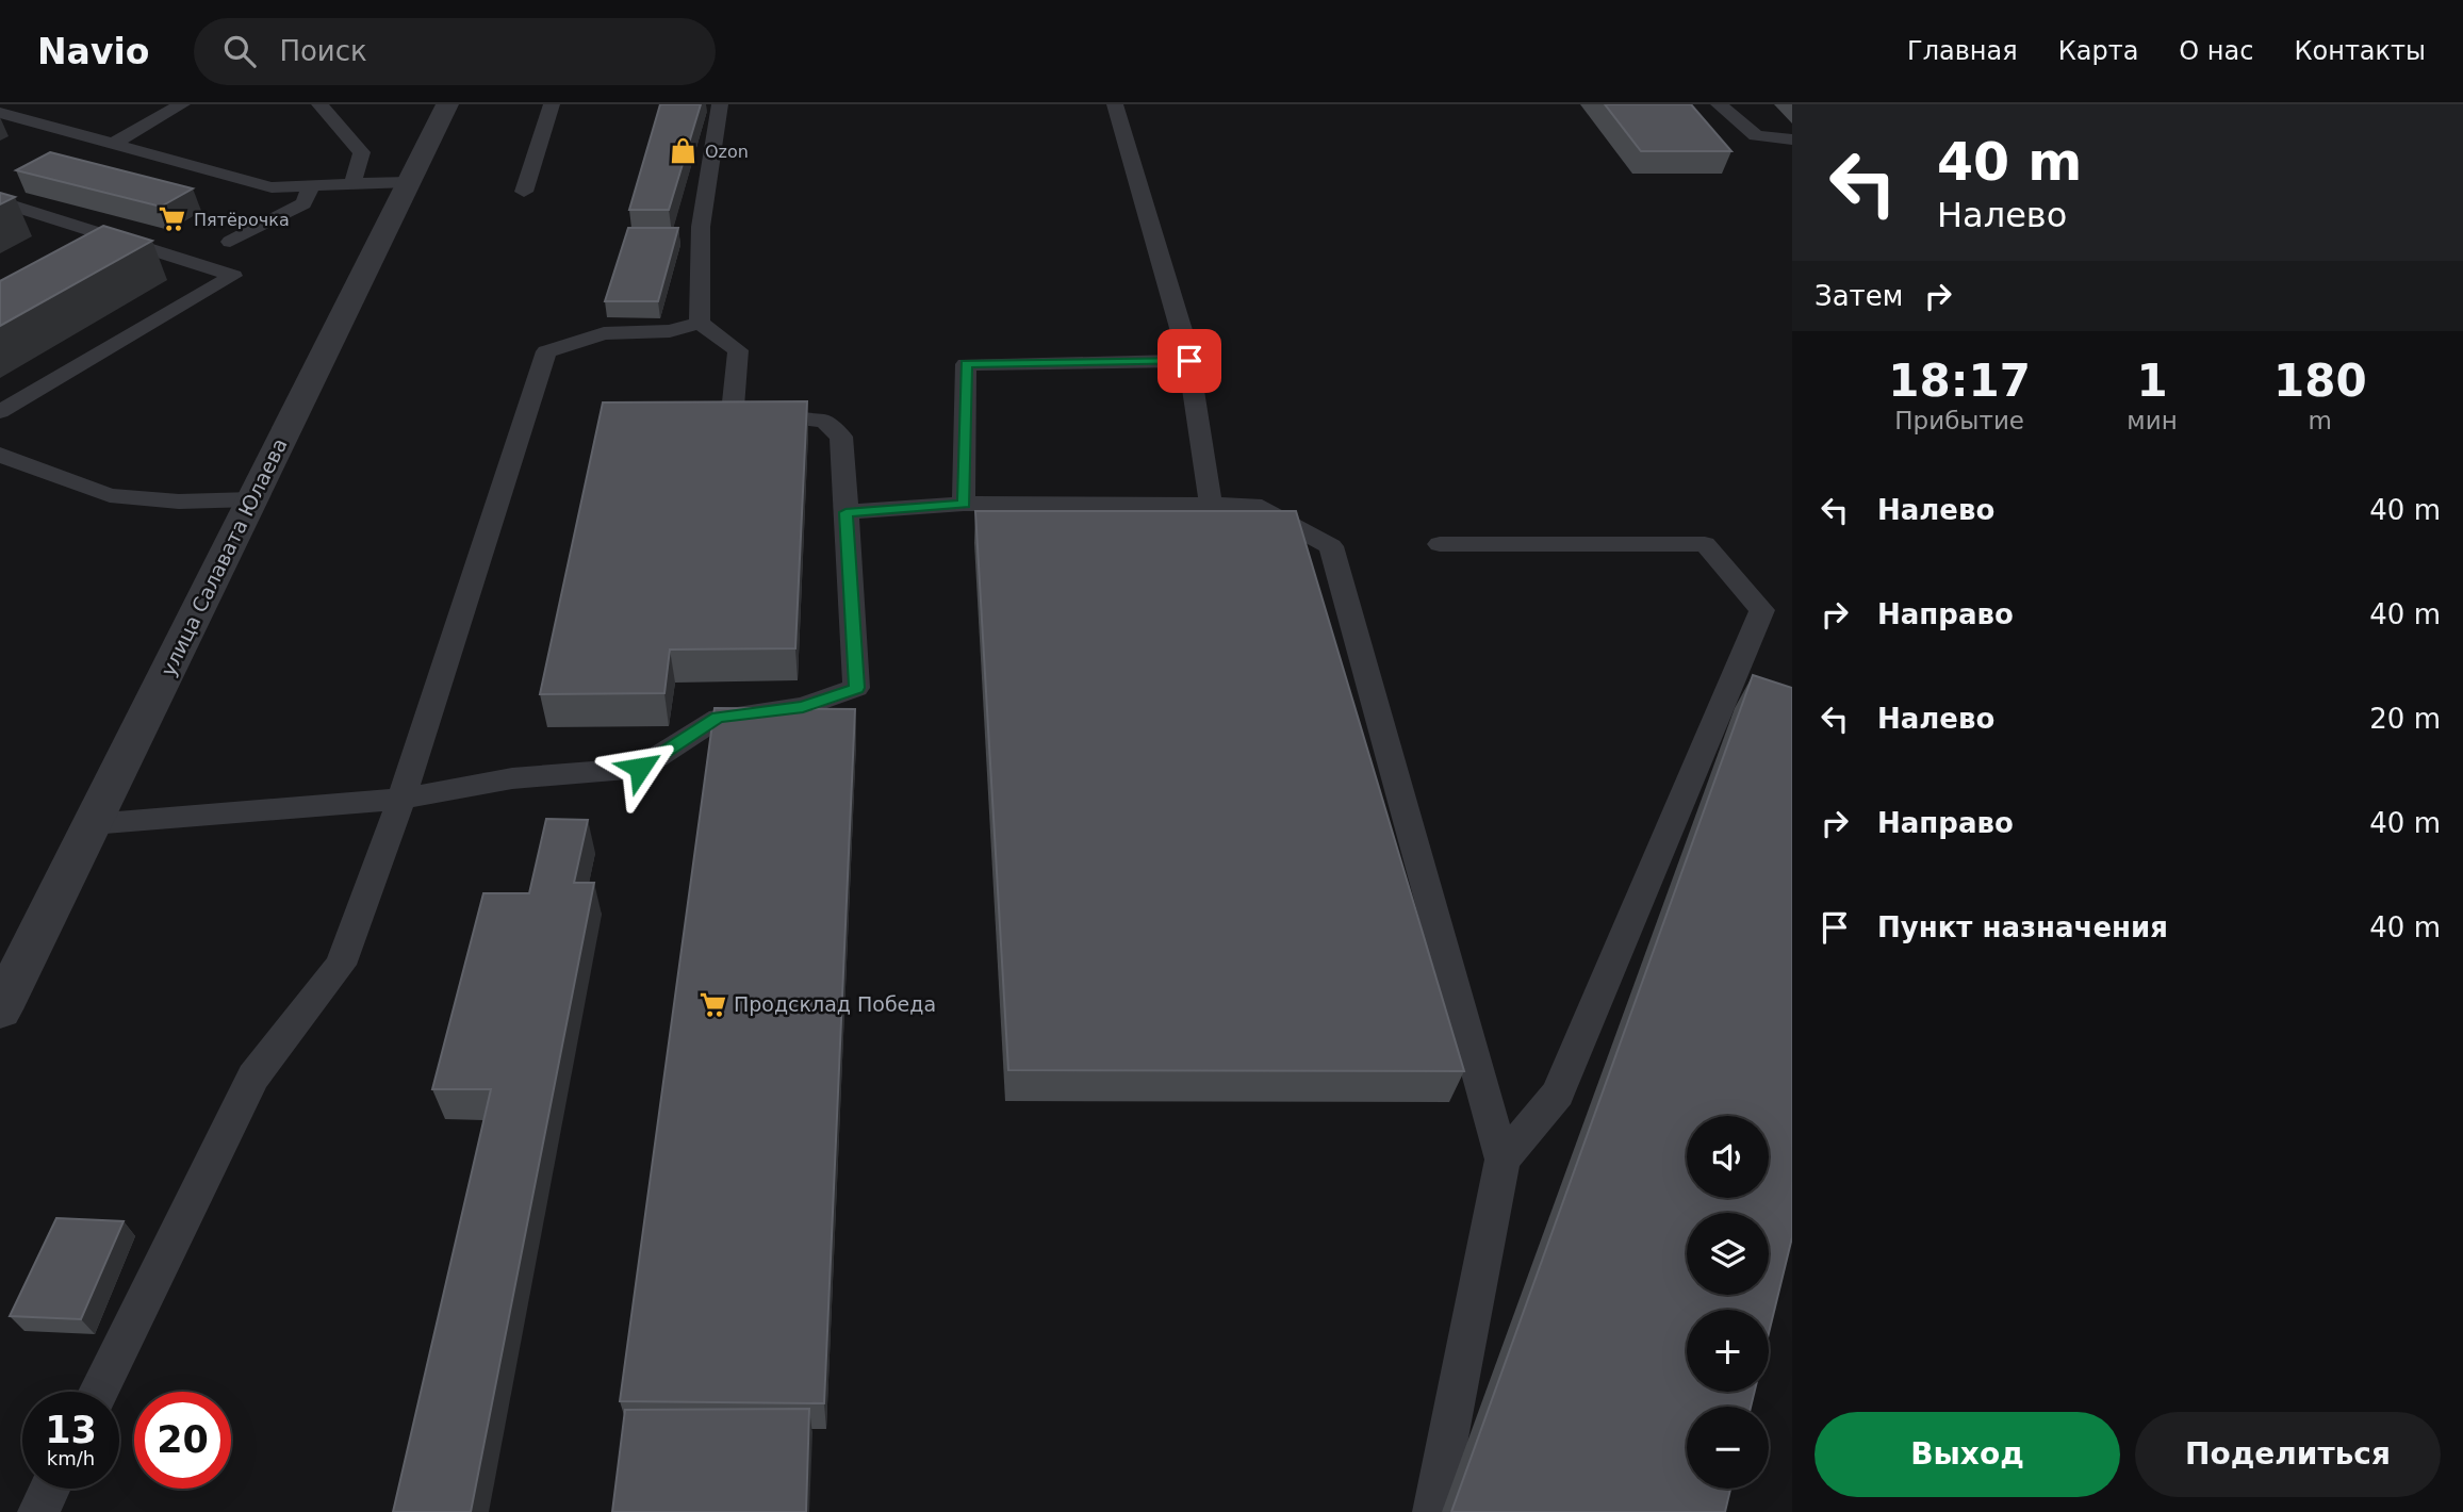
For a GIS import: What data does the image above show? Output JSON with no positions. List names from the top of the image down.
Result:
{
  "streets": {
    "street": ["улица Салавата Юлаева"]
  },
  "places": {
    "shop": ["Ozon"],
    "supermarket": ["Пятёрочка", "Продсклад Победа"]
  },
  "page": {
    "header": "Navio",
    "search": "Поиск",
    "nav": [
      "Главная",
      "Карта",
      "О нас",
      "Контакты"
    ],
    "turn": ["40 m", "Налево"],
    "then": "Затем",
    "eta": [
      "18:17",
      "Прибытие",
      "1",
      "мин",
      "180",
      "m"
    ],
    "list": [
      {
        "name": "Налево",
        "value": "40 m"
      },
      {
        "name": "Направо",
        "value": "40 m"
      },
      {
        "name": "Налево",
        "value": "20 m"
      },
      {
        "name": "Направо",
        "value": "40 m"
      },
      {
        "name": "Пункт назначения",
        "value": "40 m"
      }
    ],
    "map_buttons": ["+", "−"],
    "speed": "13 km/h",
    "limit": "20",
    "buttons": ["Выход", "Поделиться"]
  }
}
